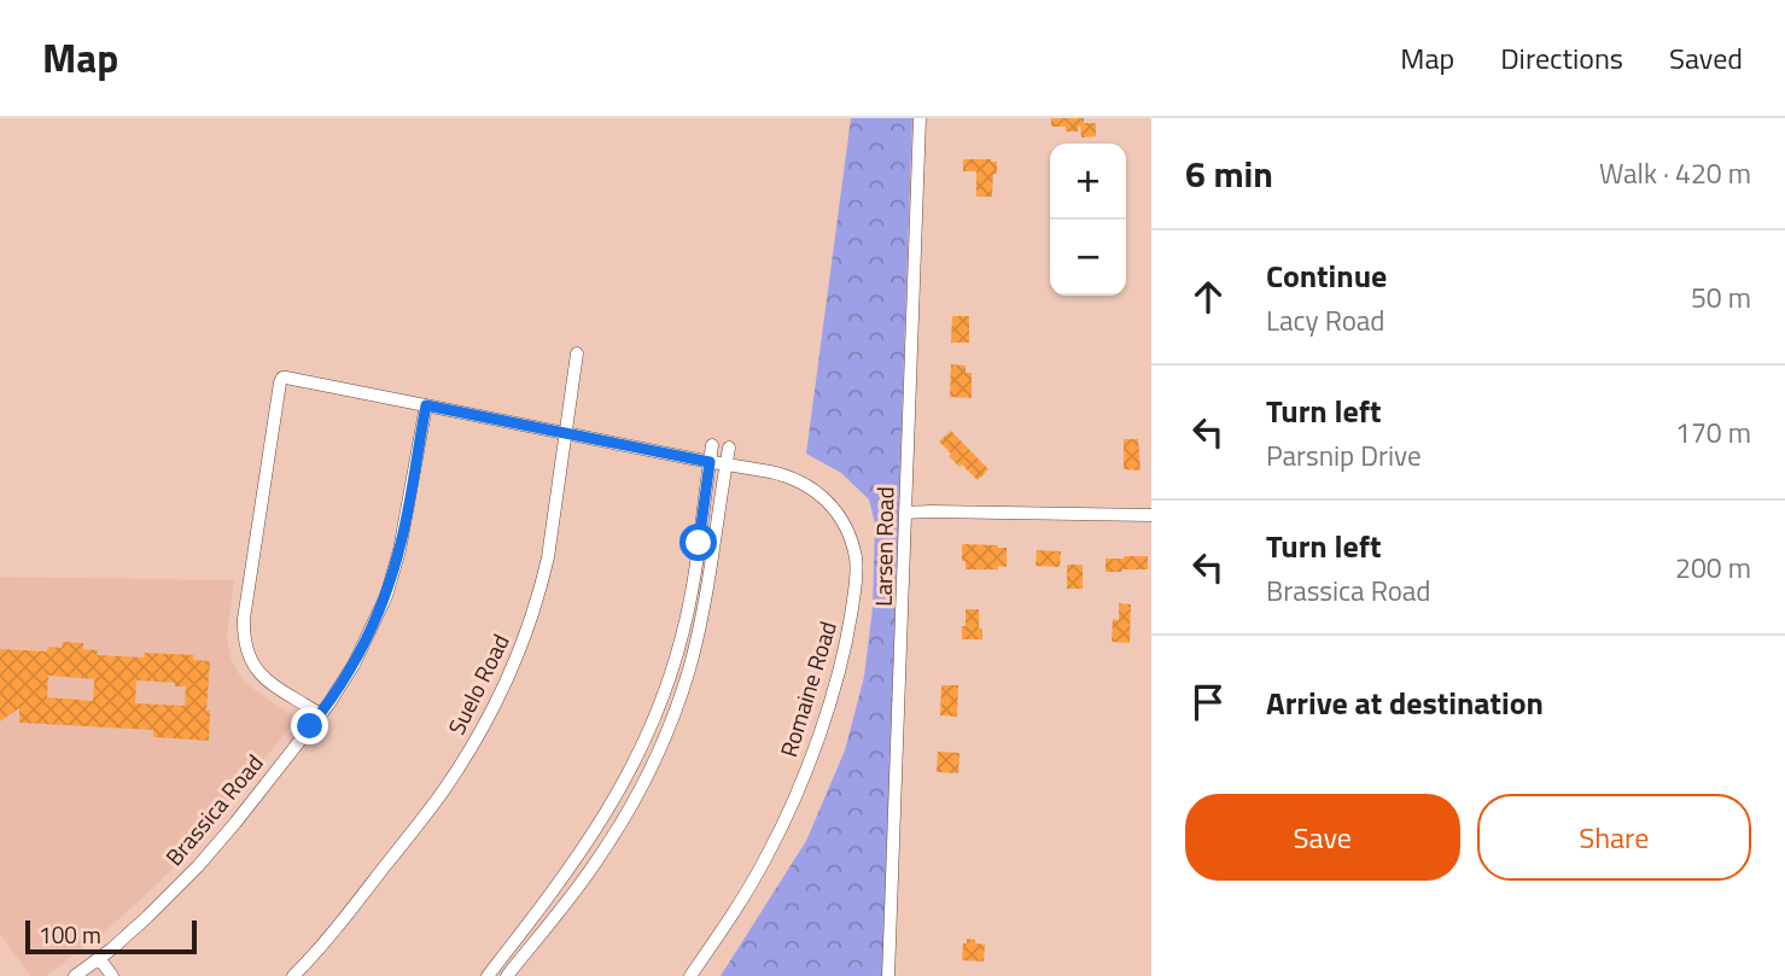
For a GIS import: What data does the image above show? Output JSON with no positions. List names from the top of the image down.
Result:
{
  "streets": {
    "street": [
      "Larsen Road",
      "Suelo Road",
      "Romaine Road",
      "Brassica Road"
    ]
  },
  "crossings": [
    ["Suelo Road", "Romaine Road"],
    ["Romaine Road", "Brassica Road"]
  ],
  "scale_bar": "100 m",
  "page": {
    "header": "Map",
    "nav": ["Map", "Directions", "Saved"],
    "heading": ["6 min", "Walk · 420 m"],
    "map_buttons": ["+", "−"],
    "list": [
      ["Continue", "Lacy Road", "50 m"],
      ["Turn left", "Parsnip Drive", "170 m"],
      ["Turn left", "Brassica Road", "200 m"],
      "Arrive at destination"
    ],
    "buttons": ["Save", "Share"],
    "scale": "100 m"
  }
}
